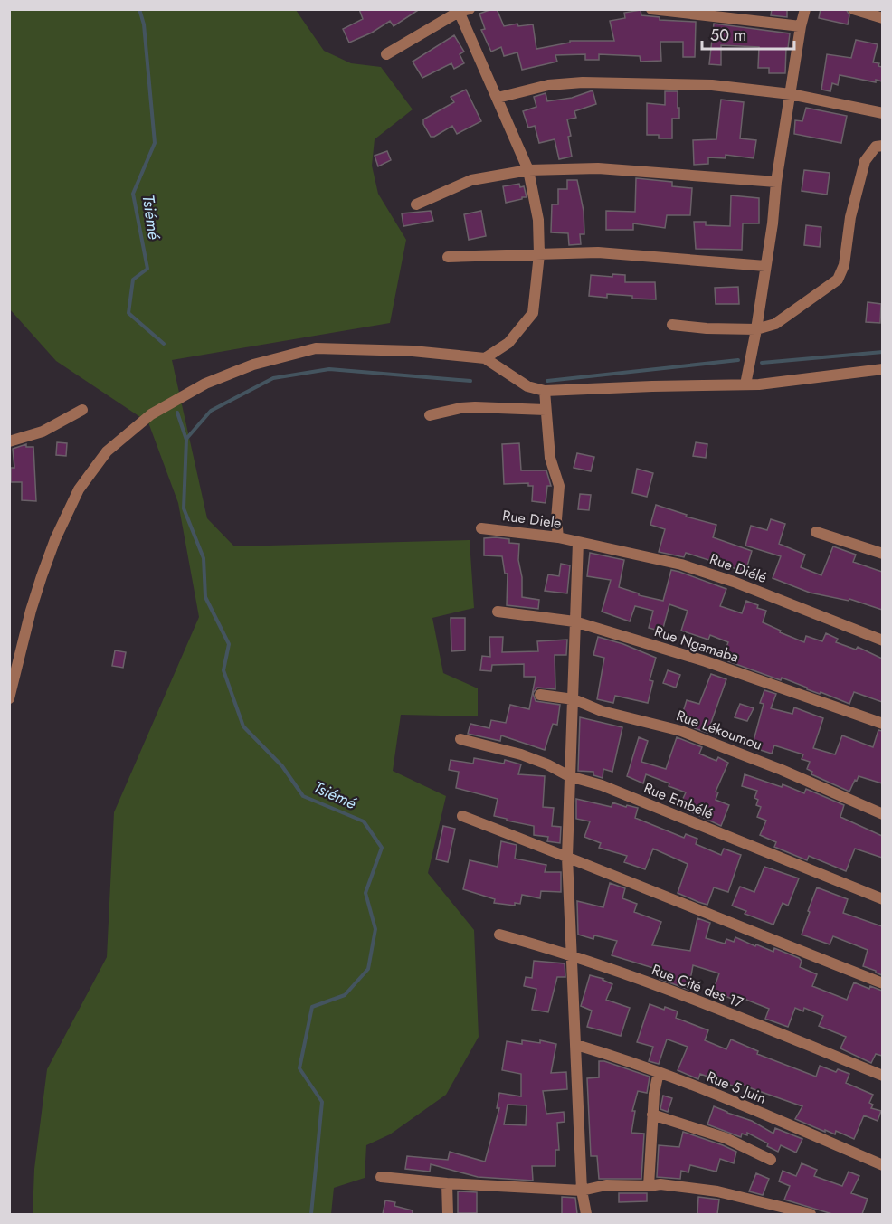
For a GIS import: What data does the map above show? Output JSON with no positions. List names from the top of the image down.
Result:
{
  "streets": {
    "street": [
      "Rue Diele",
      "Rue Diélé",
      "Rue Ngamaba",
      "Rue Lékoumou",
      "Rue Embélé",
      "Rue Cité des 17",
      "Rue 5 Juin"
    ]
  },
  "crossings": [
    ["Rue Diele", "Rue Diélé"]
  ],
  "water": ["Tsiémé"],
  "scale_bar": "50 m"
}
